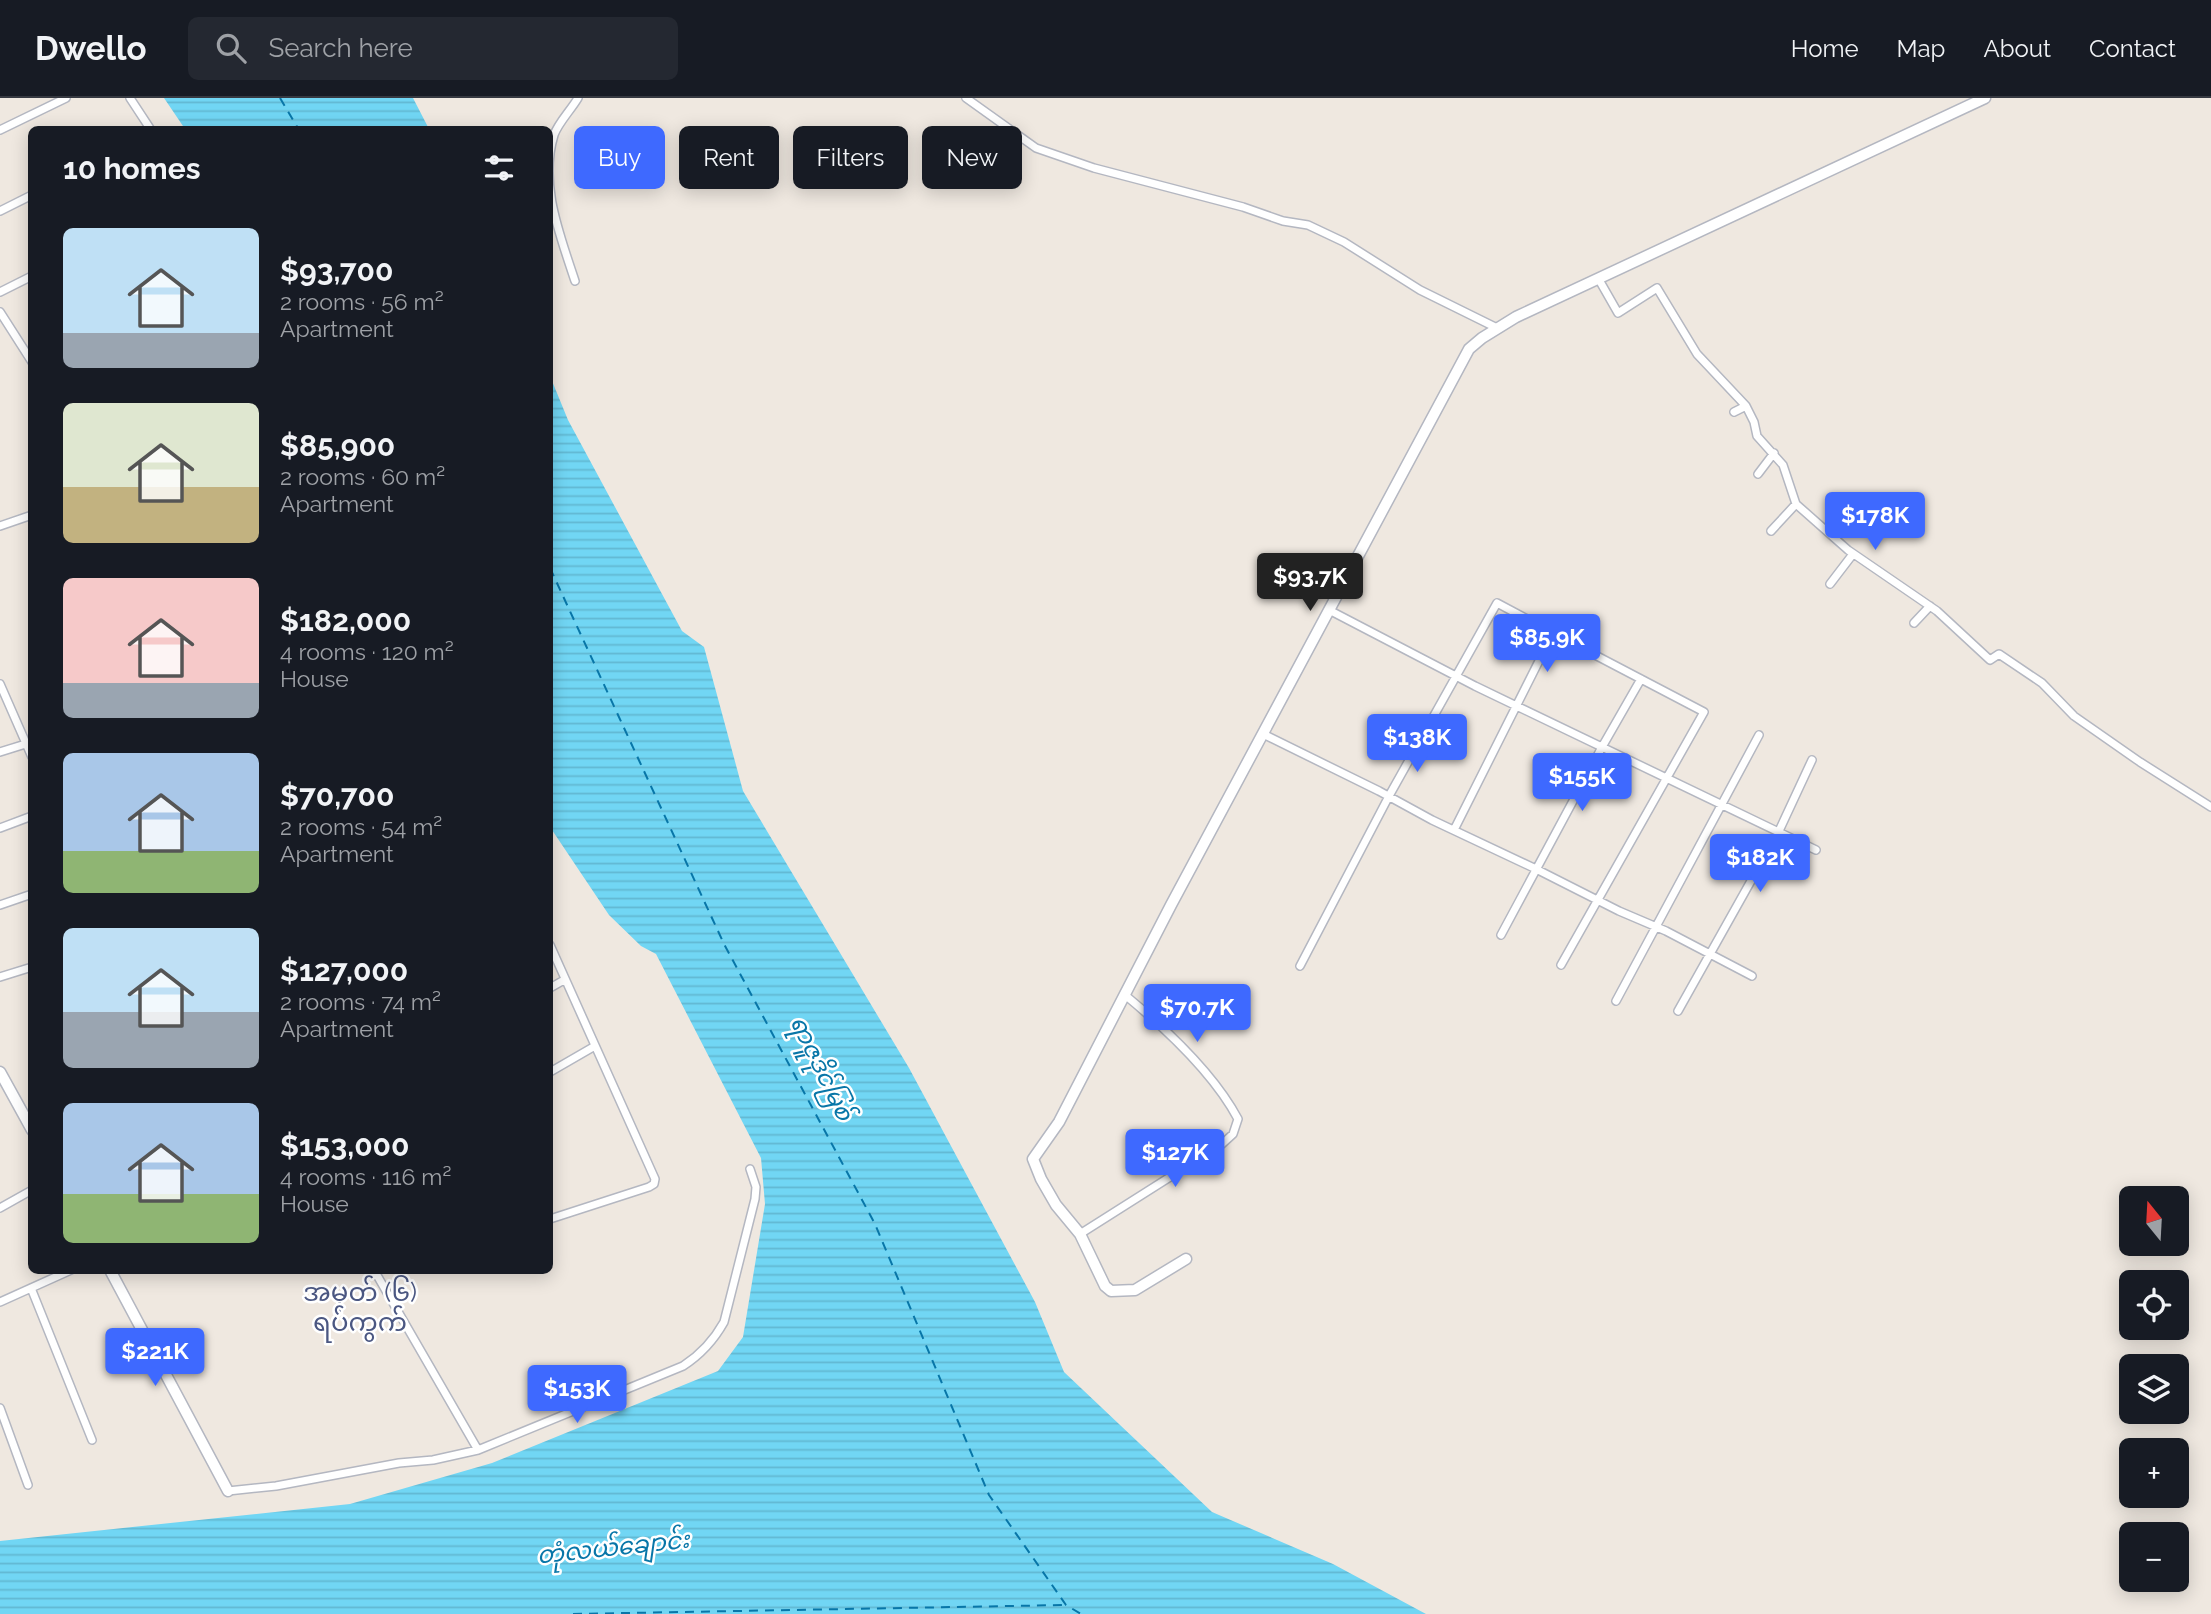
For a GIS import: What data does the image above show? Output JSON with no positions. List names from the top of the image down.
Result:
{
  "districts": ["အမှတ် (၆) ရပ်ကွက်"],
  "water": ["ရာဇူဒိုင်မြစ်", "တုံလယ်ချောင်း"],
  "north": "top",
  "page": {
    "header": "Dwello",
    "search": "Search here",
    "nav": [
      "Home",
      "Map",
      "About",
      "Contact"
    ],
    "chip": [
      "Buy",
      "Rent",
      "Filters",
      "New"
    ],
    "heading": "10 homes",
    "list": [
      {
        "name": "$93,700",
        "note": "2 rooms · 56 m² · Apartment"
      },
      {
        "name": "$85,900",
        "note": "2 rooms · 60 m² · Apartment"
      },
      {
        "name": "$182,000",
        "note": "4 rooms · 120 m² · House"
      },
      {
        "name": "$70,700",
        "note": "2 rooms · 54 m² · Apartment"
      },
      {
        "name": "$127,000",
        "note": "2 rooms · 74 m² · Apartment"
      },
      {
        "name": "$153,000",
        "note": "4 rooms · 116 m² · House"
      }
    ],
    "price": [
      "$178K",
      "$93.7K",
      "$85.9K",
      "$138K",
      "$155K",
      "$182K",
      "$70.7K",
      "$127K",
      "$221K",
      "$153K"
    ],
    "map_buttons": ["+", "−"]
  }
}
